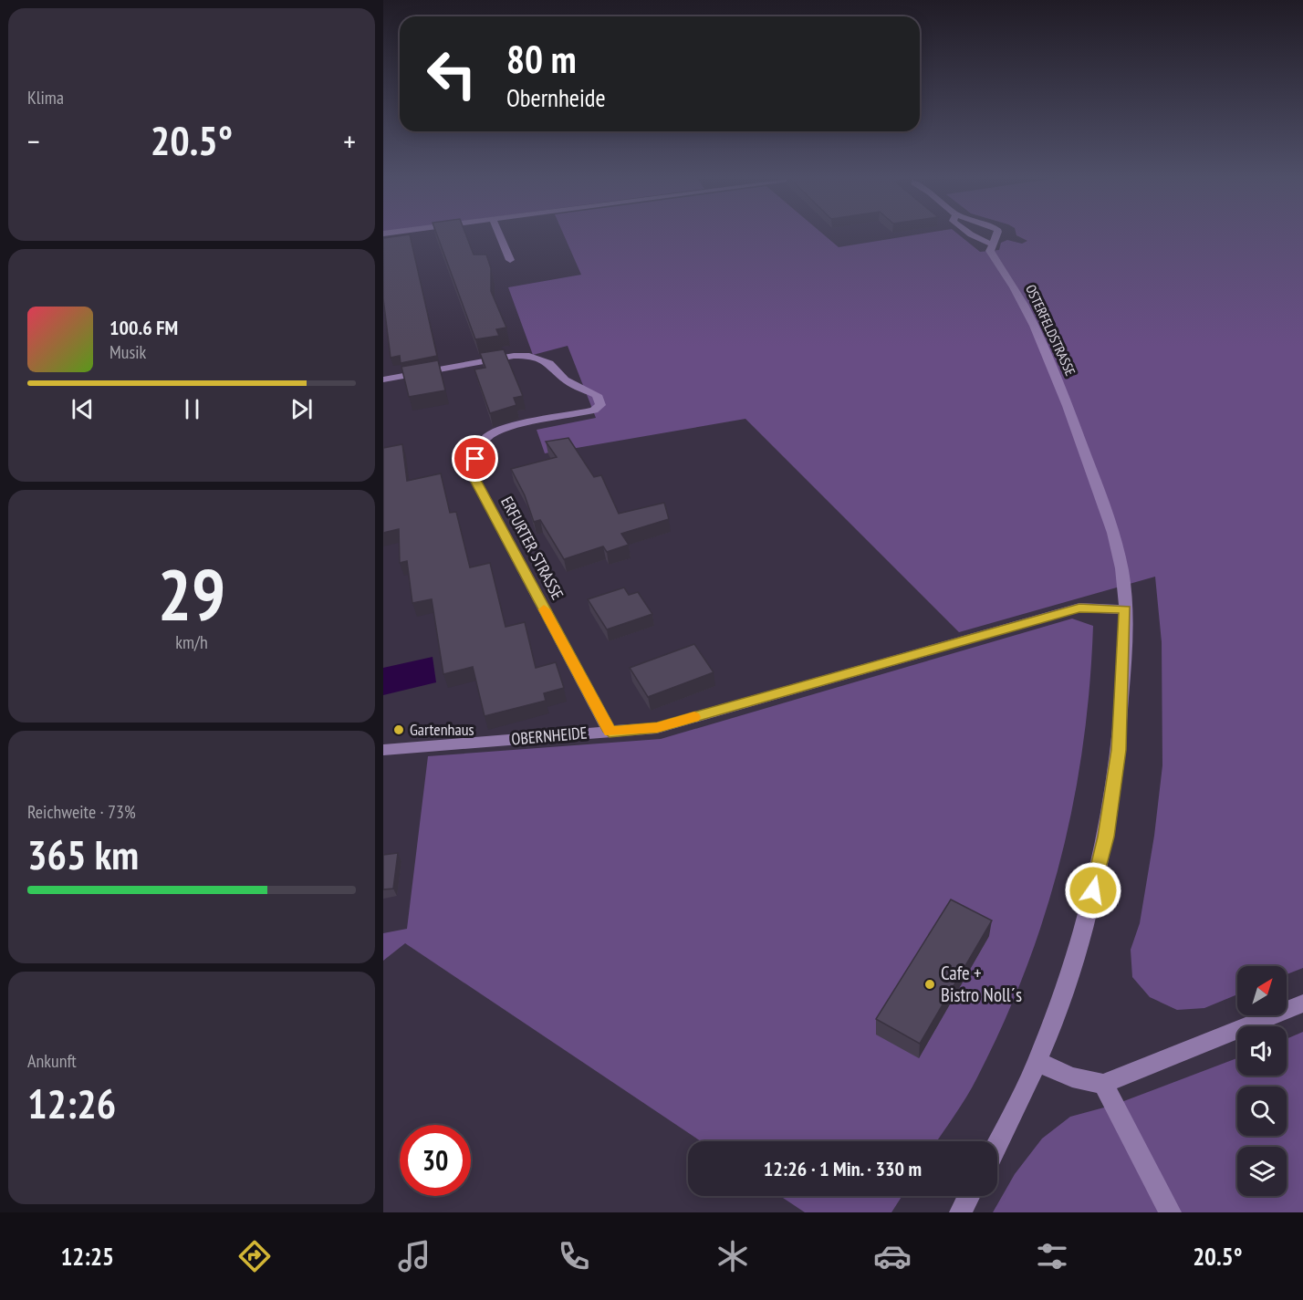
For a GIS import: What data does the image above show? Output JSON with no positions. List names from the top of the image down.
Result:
{
  "streets": {
    "street": ["OSTERFELDSTRASSE", "ERFURTER STRASSE", "OBERNHEIDE"]
  },
  "crossings": [
    ["OSTERFELDSTRASSE", "OBERNHEIDE"],
    ["ERFURTER STRASSE", "OBERNHEIDE"]
  ],
  "places": ["Gartenhaus", "Cafe + Bistro Noll´s"],
  "north": "top right",
  "page": {
    "tile": [
      "Klima",
      ["29", "km/h"],
      ["Reichweite · 73%", "365 km"],
      ["Ankunft", "12:26"]
    ],
    "turn": ["80 m", "Obernheide"],
    "heat": ["−", "20.5°", "+"],
    "song": ["100.6 FM", "Musik"],
    "limit": "30",
    "trip": "12:26 · 1 Min. · 330 m",
    "tabs": ["12:25", "20.5°"]
  }
}
